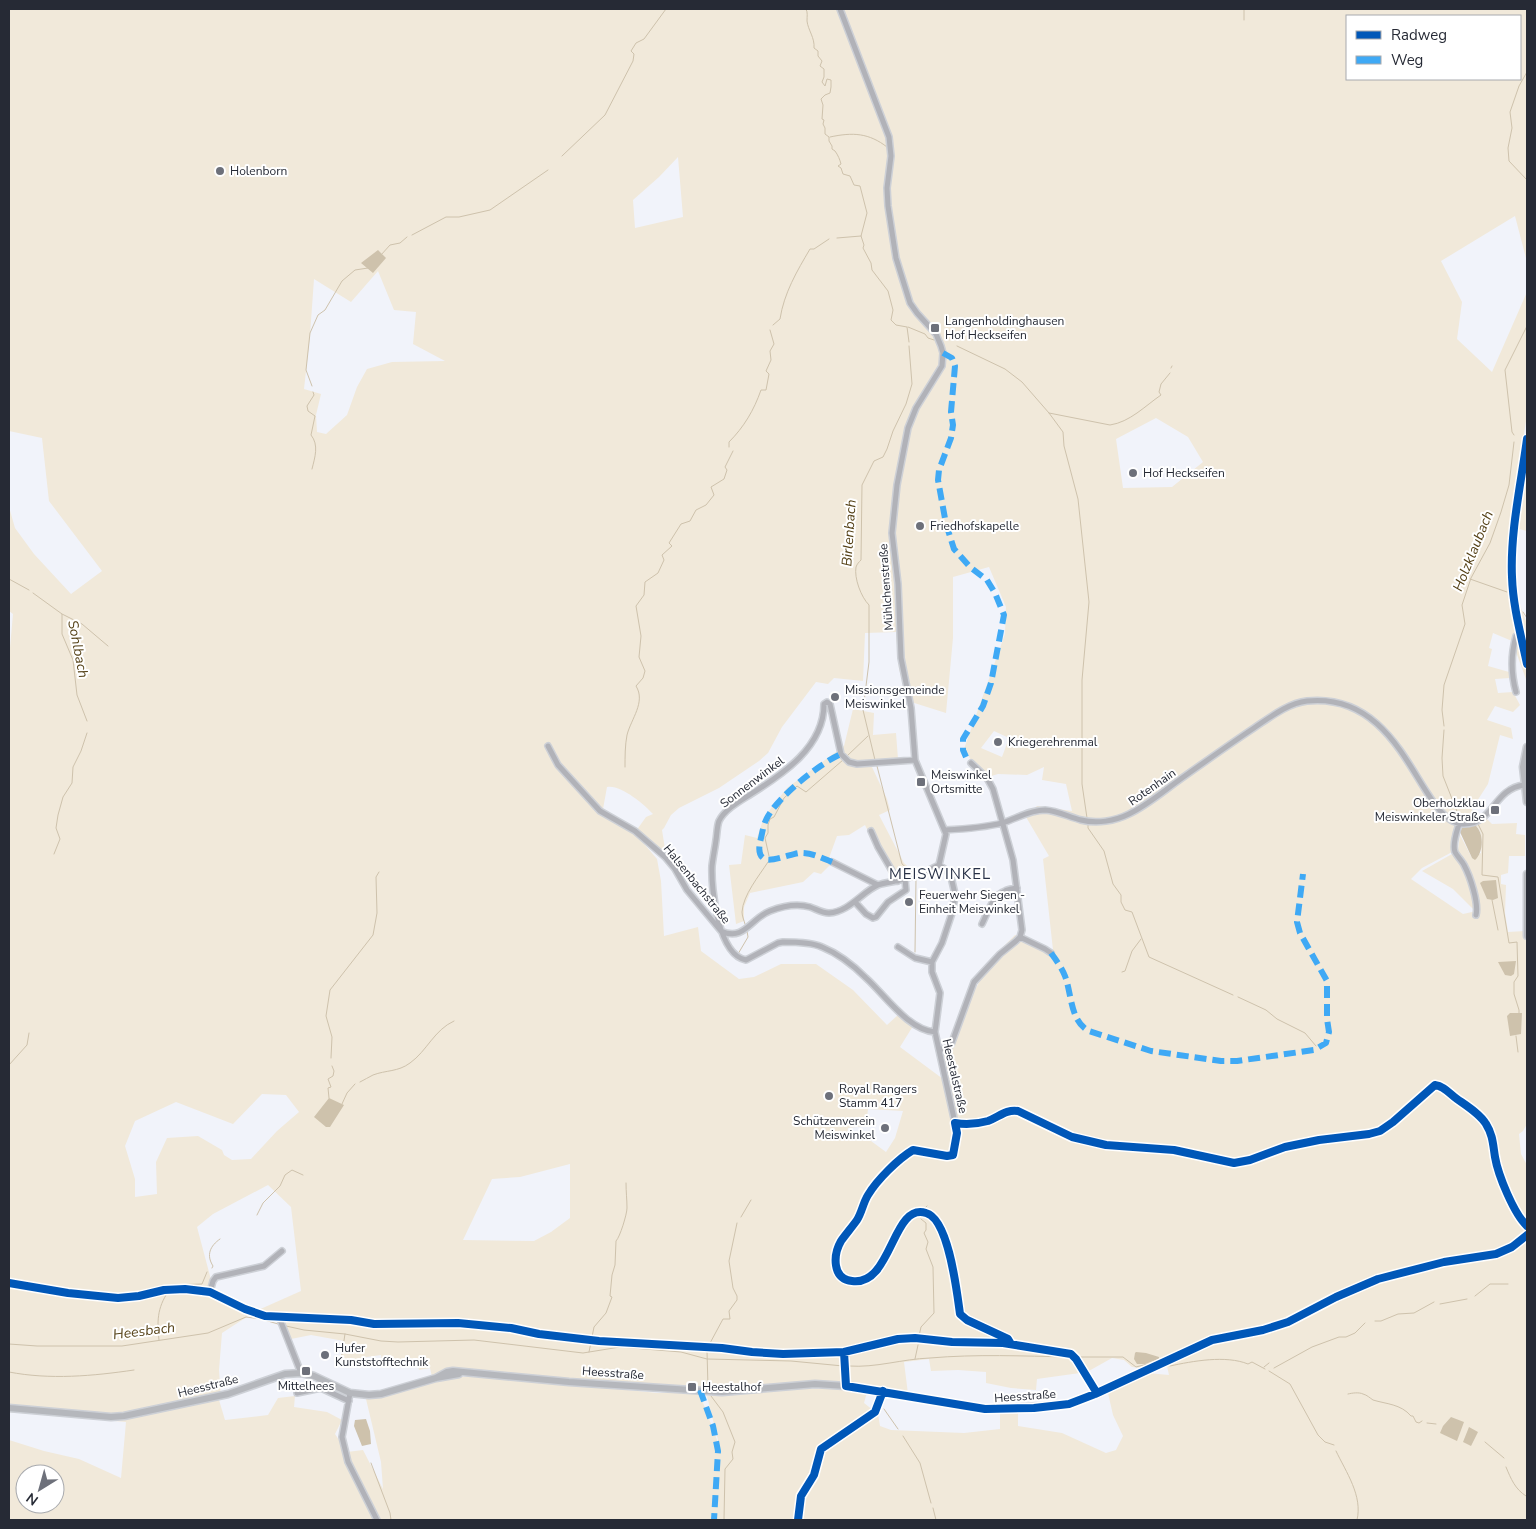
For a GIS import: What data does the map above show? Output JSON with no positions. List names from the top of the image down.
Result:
{
  "streets": {
    "main road": ["Heesstraße"],
    "street": [
      "Mühlchenstraße",
      "Sonnenwinkel",
      "Rotenhain",
      "Halsenbachstraße",
      "Heestalstraße"
    ]
  },
  "crossings": [
    ["Mühlchenstraße", "Sonnenwinkel"],
    ["Mühlchenstraße", "Rotenhain"],
    ["Sonnenwinkel", "Halsenbachstraße"]
  ],
  "districts": ["MEISWINKEL"],
  "water": [
    "Birlenbach",
    "Holzklaubach",
    "Sohlbach",
    "Heesbach"
  ],
  "places": {
    "other": [
      "Holenborn",
      "Hof Heckseifen",
      "Friedhofskapelle",
      "Missionsgemeinde Meiswinkel",
      "Kriegerehrenmal",
      "Feuerwehr Siegen - Einheit Meiswinkel",
      "Royal Rangers Stamm 417",
      "Schützenverein Meiswinkel",
      "Hufer Kunststofftechnik"
    ],
    "transit": [
      "Langenholdinghausen Hof Heckseifen",
      "Meiswinkel Ortsmitte",
      "Oberholzklau Meiswinkeler Straße",
      "Mittelhees",
      "Heestalhof"
    ]
  },
  "legend": ["Radweg", "Weg"],
  "north": "bottom left"
}
